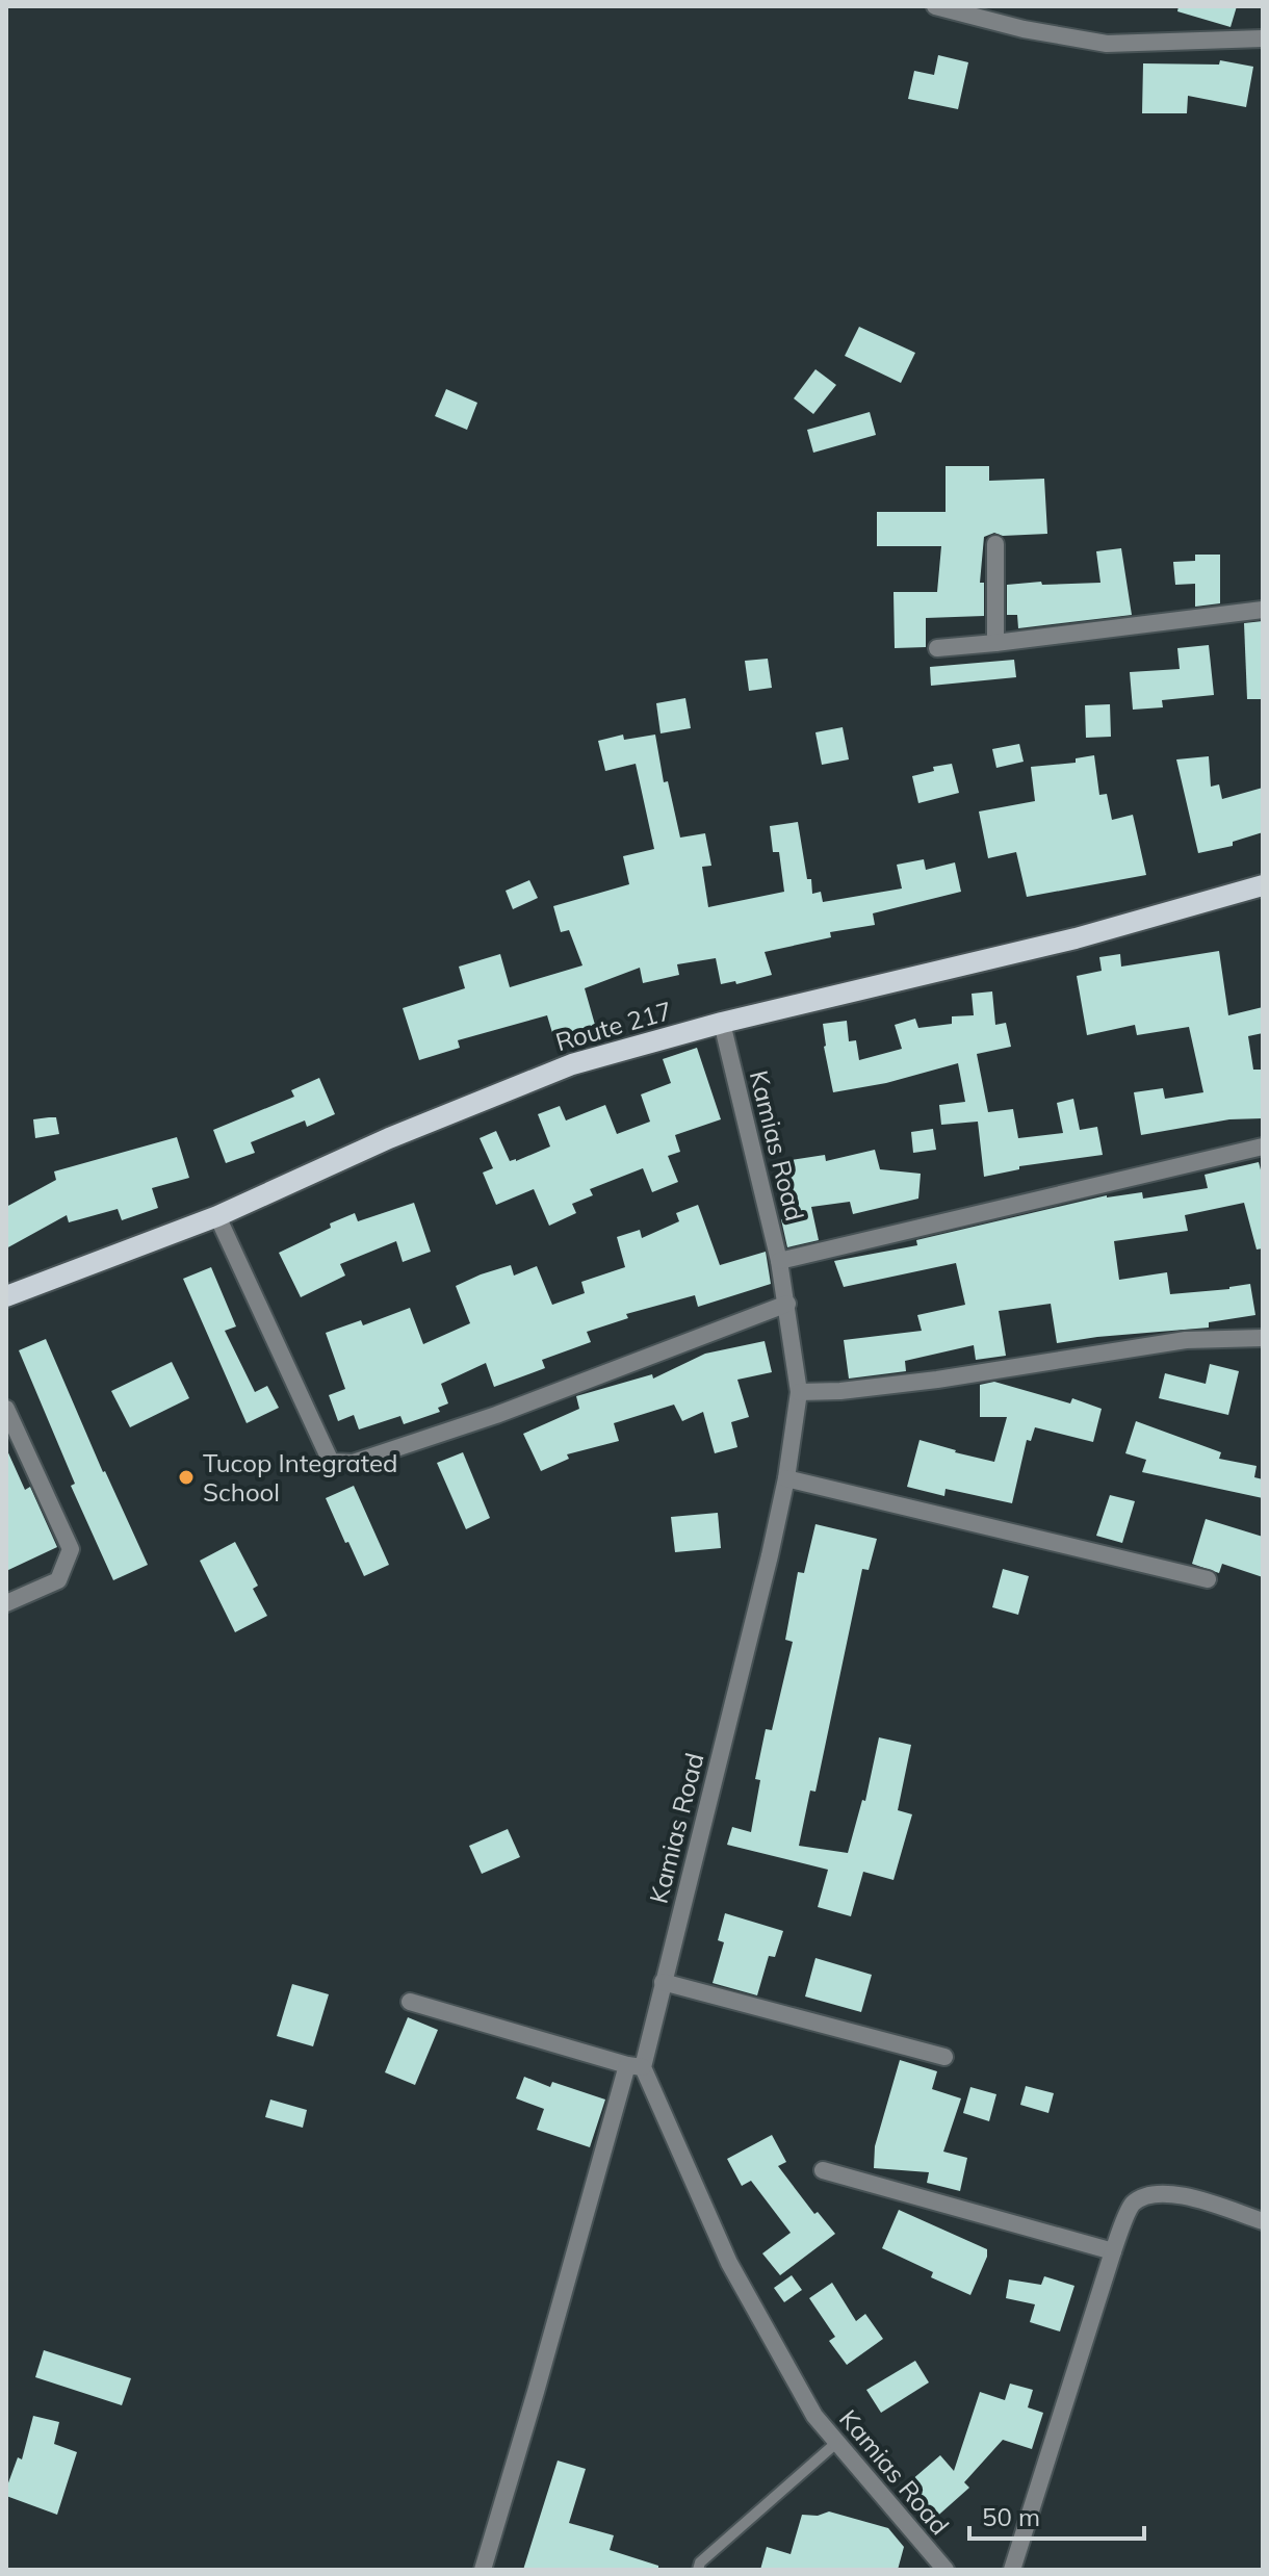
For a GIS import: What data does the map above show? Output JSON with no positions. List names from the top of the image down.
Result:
{
  "streets": {
    "main road": ["Route 217"],
    "street": ["Kamias Road"]
  },
  "crossings": [
    ["Route 217", "Kamias Road"]
  ],
  "places": ["Tucop Integrated School"],
  "scale_bar": "50 m"
}
